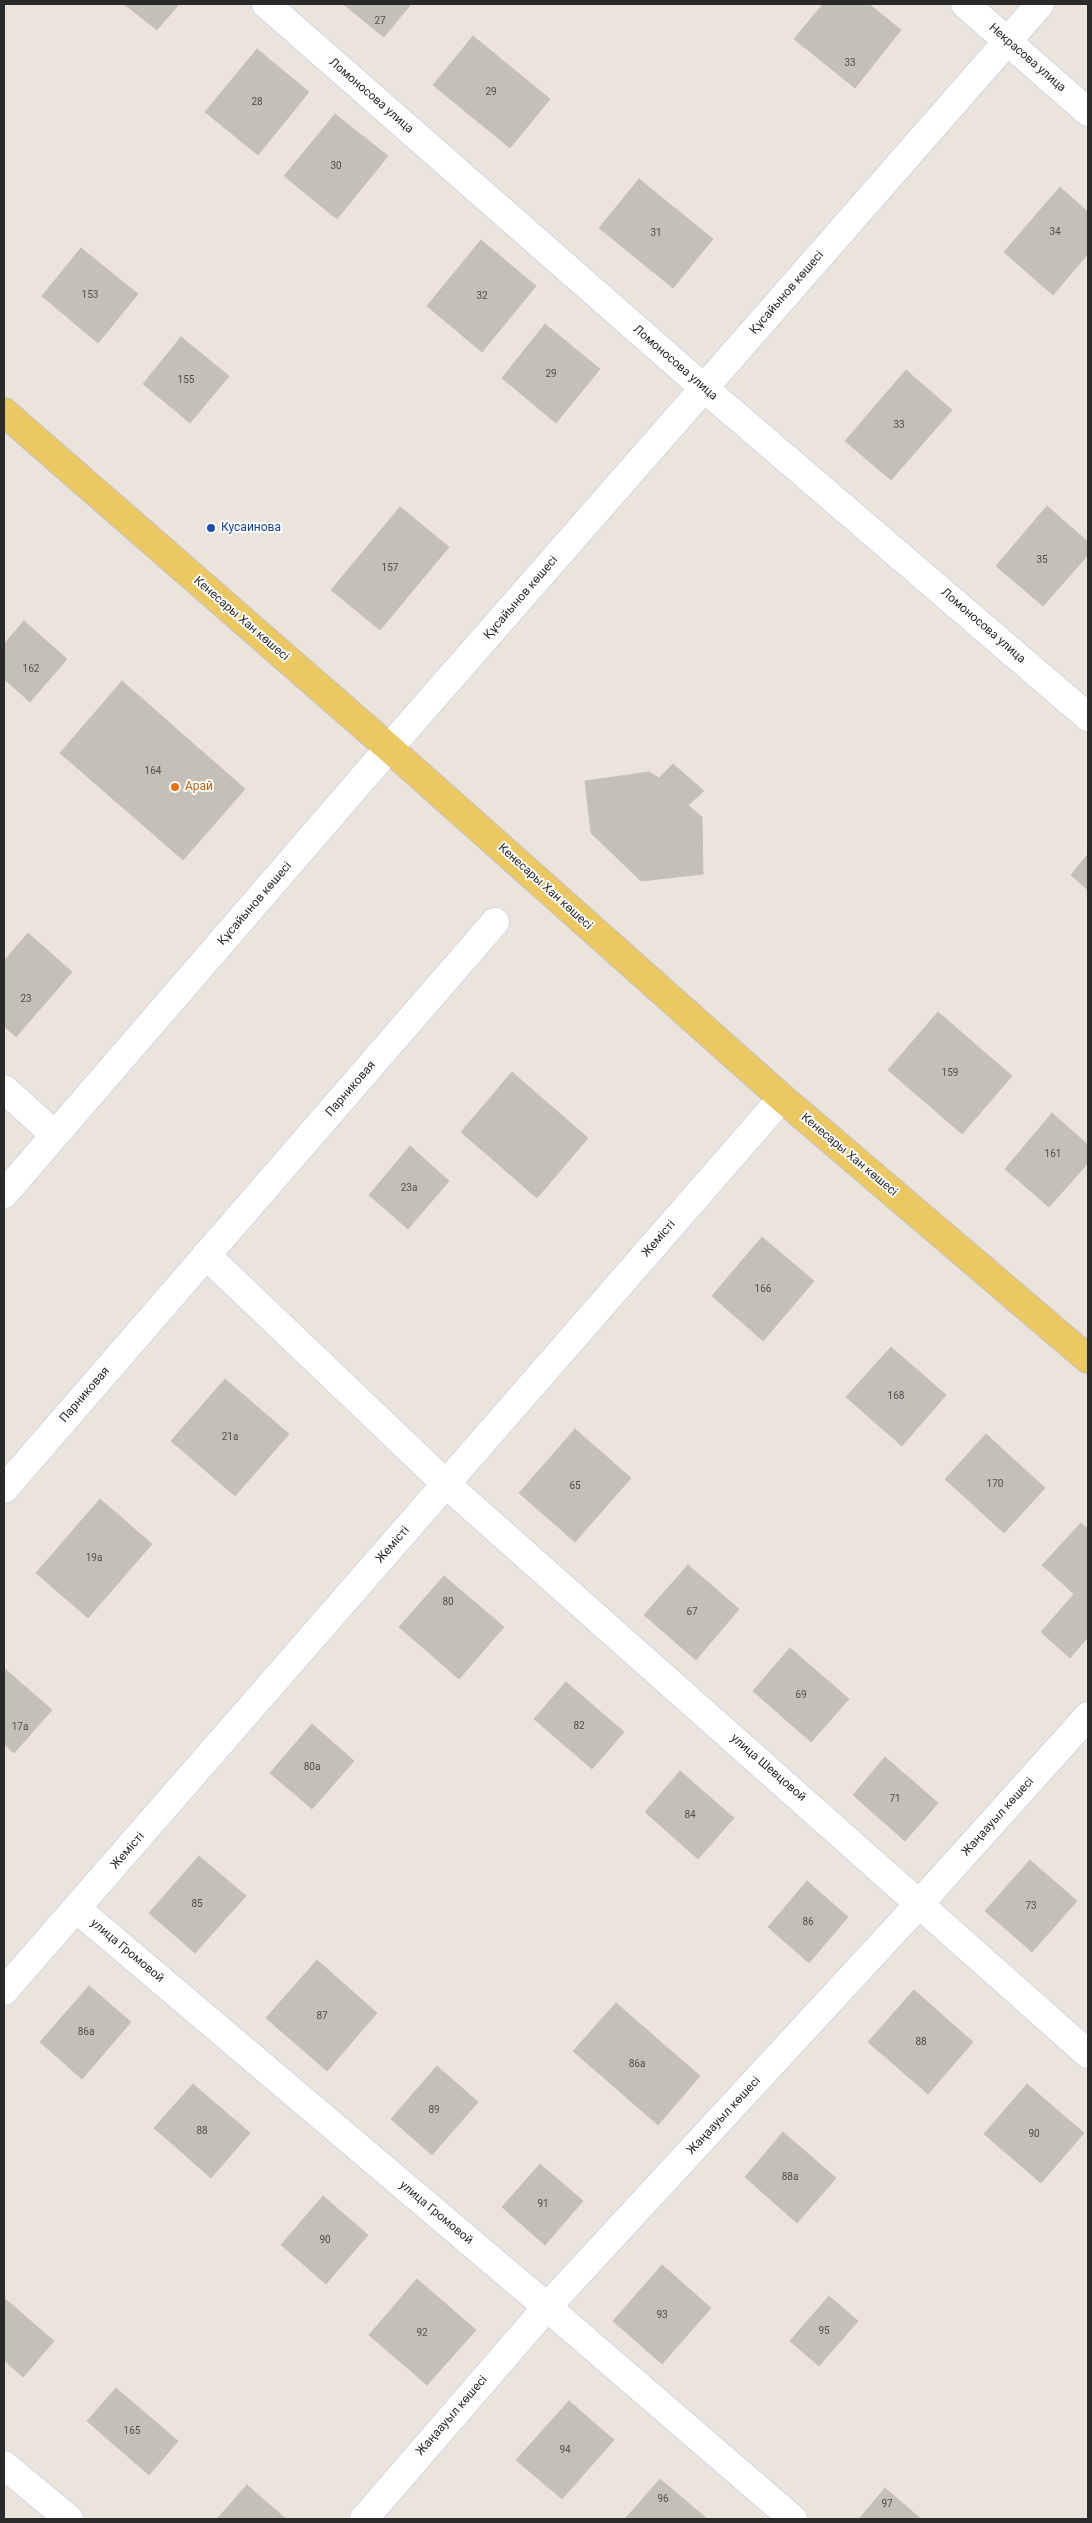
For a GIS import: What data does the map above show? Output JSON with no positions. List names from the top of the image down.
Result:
{
  "streets": {
    "main road": ["Кенесары Хан көшесі"],
    "street": [
      "Некрасова улица",
      "Ломоносова улица",
      "Құсайынов көшесі",
      "Парниковая",
      "Жемісті",
      "улица Шевцовой",
      "Жаңаауыл көшесі",
      "улица Громовой"
    ]
  },
  "crossings": [
    ["Некрасова улица", "Құсайынов көшесі"],
    ["Ломоносова улица", "Құсайынов көшесі"],
    ["Құсайынов көшесі", "Кенесары Хан көшесі"],
    ["Кенесары Хан көшесі", "Жемісті"],
    ["Жемісті", "улица Шевцовой"],
    ["Жемісті", "улица Громовой"],
    ["улица Шевцовой", "Жаңаауыл көшесі"],
    ["Жаңаауыл көшесі", "улица Громовой"]
  ],
  "places": ["Кусаинова", "Арай"],
  "house_numbers": [
    "27",
    "33",
    "29",
    "28",
    "30",
    "34",
    "31",
    "153",
    "32",
    "29",
    "155",
    "33",
    "35",
    "157",
    "162",
    "164",
    "23",
    "159",
    "161",
    "23а",
    "166",
    "168",
    "21а",
    "170",
    "65",
    "19а",
    "80",
    "67",
    "69",
    "82",
    "17а",
    "80а",
    "71",
    "84",
    "85",
    "73",
    "86",
    "87",
    "86а",
    "88",
    "86а",
    "89",
    "88",
    "90",
    "88а",
    "91",
    "90",
    "93",
    "95",
    "92",
    "165",
    "94",
    "96",
    "97"
  ]
}
